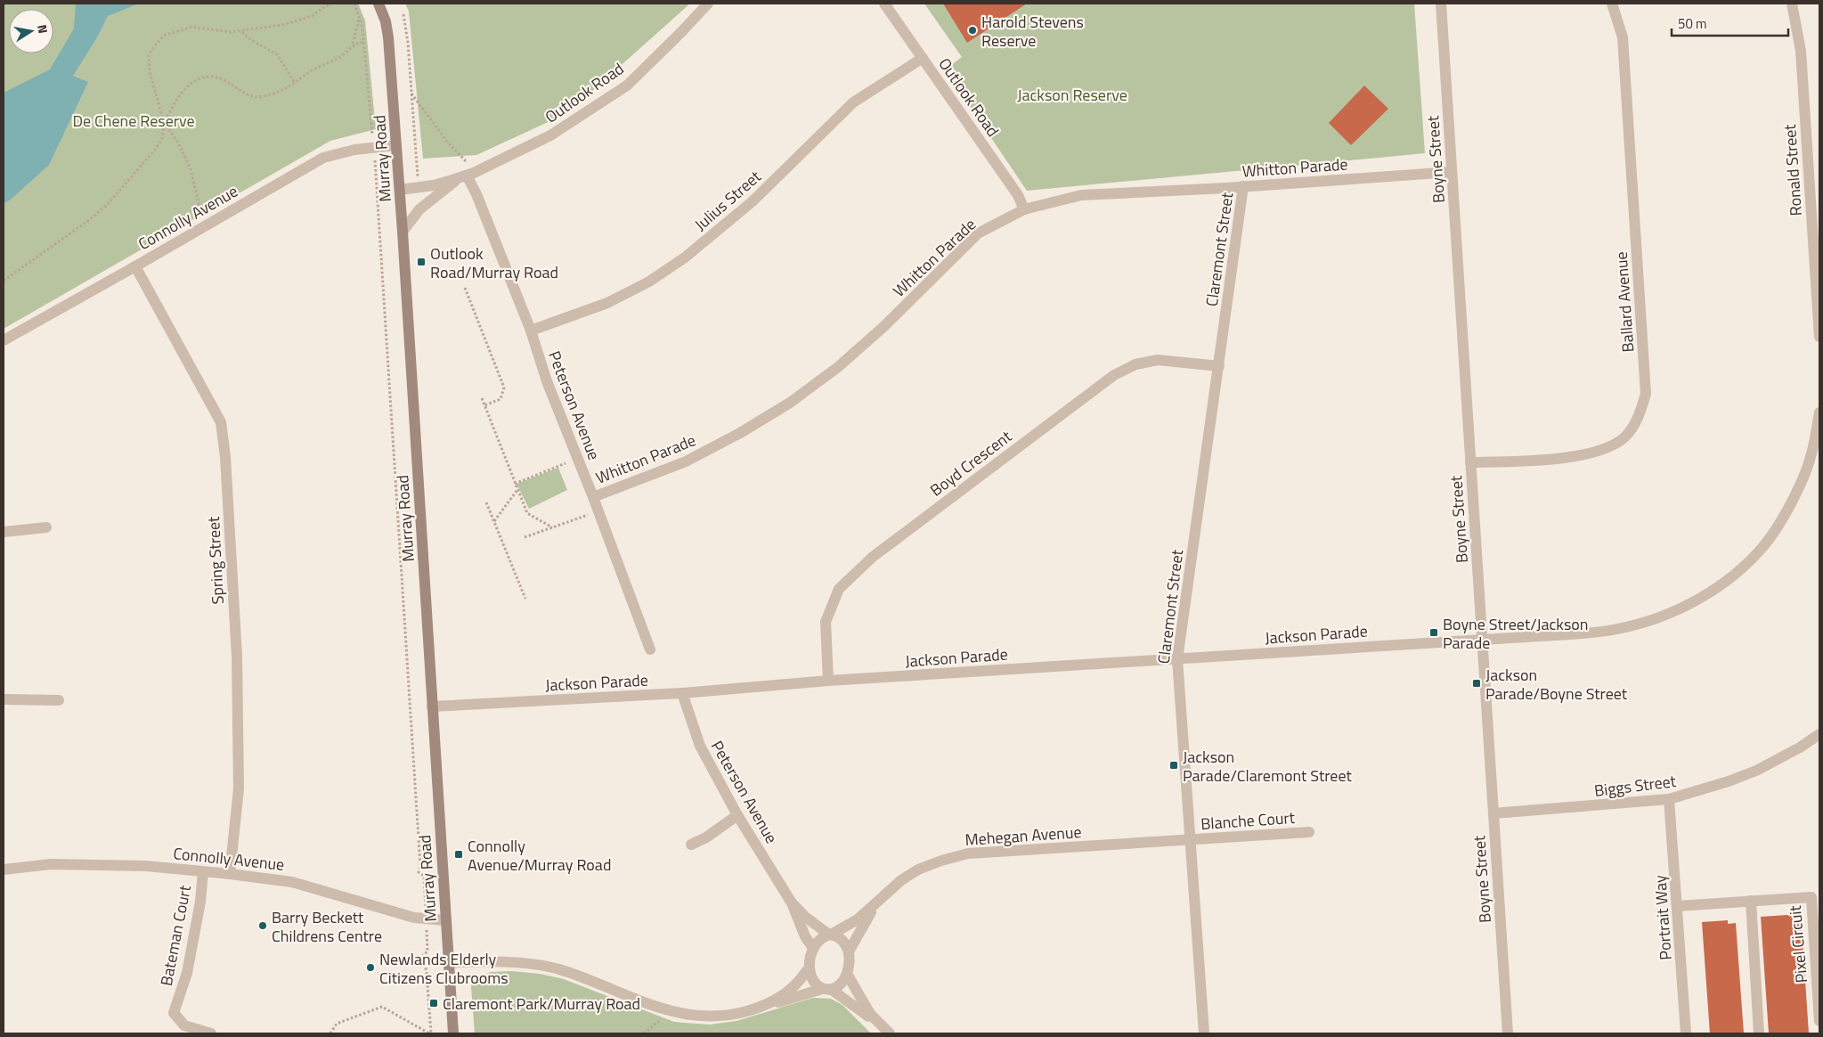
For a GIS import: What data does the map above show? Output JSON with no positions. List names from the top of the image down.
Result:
{
  "streets": {
    "main road": ["Murray Road"],
    "street": [
      "Outlook Road",
      "Boyne Street",
      "Whitton Parade",
      "Ronald Street",
      "Julius Street",
      "Connolly Avenue",
      "Claremont Street",
      "Ballard Avenue",
      "Peterson Avenue",
      "Boyd Crescent",
      "Spring Street",
      "Jackson Parade",
      "Biggs Street",
      "Blanche Court",
      "Mehegan Avenue",
      "Portrait Way",
      "Bateman Court",
      "Pixel Circuit"
    ]
  },
  "crossings": [
    ["Outlook Road", "Murray Road"],
    ["Outlook Road", "Whitton Parade"],
    ["Outlook Road", "Julius Street"],
    ["Outlook Road", "Peterson Avenue"],
    ["Murray Road", "Connolly Avenue"],
    ["Murray Road", "Jackson Parade"],
    ["Boyne Street", "Whitton Parade"],
    ["Boyne Street", "Ballard Avenue"],
    ["Boyne Street", "Jackson Parade"],
    ["Boyne Street", "Biggs Street"],
    ["Whitton Parade", "Claremont Street"],
    ["Whitton Parade", "Peterson Avenue"],
    ["Julius Street", "Peterson Avenue"],
    ["Connolly Avenue", "Spring Street"],
    ["Connolly Avenue", "Bateman Court"],
    ["Claremont Street", "Boyd Crescent"],
    ["Claremont Street", "Jackson Parade"],
    ["Claremont Street", "Blanche Court"],
    ["Claremont Street", "Mehegan Avenue"],
    ["Peterson Avenue", "Jackson Parade"],
    ["Peterson Avenue", "Mehegan Avenue"],
    ["Boyd Crescent", "Jackson Parade"],
    ["Biggs Street", "Portrait Way"],
    ["Blanche Court", "Mehegan Avenue"],
    ["Portrait Way", "Pixel Circuit"]
  ],
  "parks": ["Jackson Reserve", "De Chene Reserve"],
  "places": {
    "other": ["Harold Stevens Reserve", "Barry Beckett Childrens Centre", "Newlands Elderly Citizens Clubrooms"],
    "transit": [
      "Outlook Road/Murray Road",
      "Boyne Street/Jackson Parade",
      "Jackson Parade/Boyne Street",
      "Jackson Parade/Claremont Street",
      "Connolly Avenue/Murray Road",
      "Claremont Park/Murray Road"
    ]
  },
  "scale_bar": "50 m",
  "north": "right"
}
